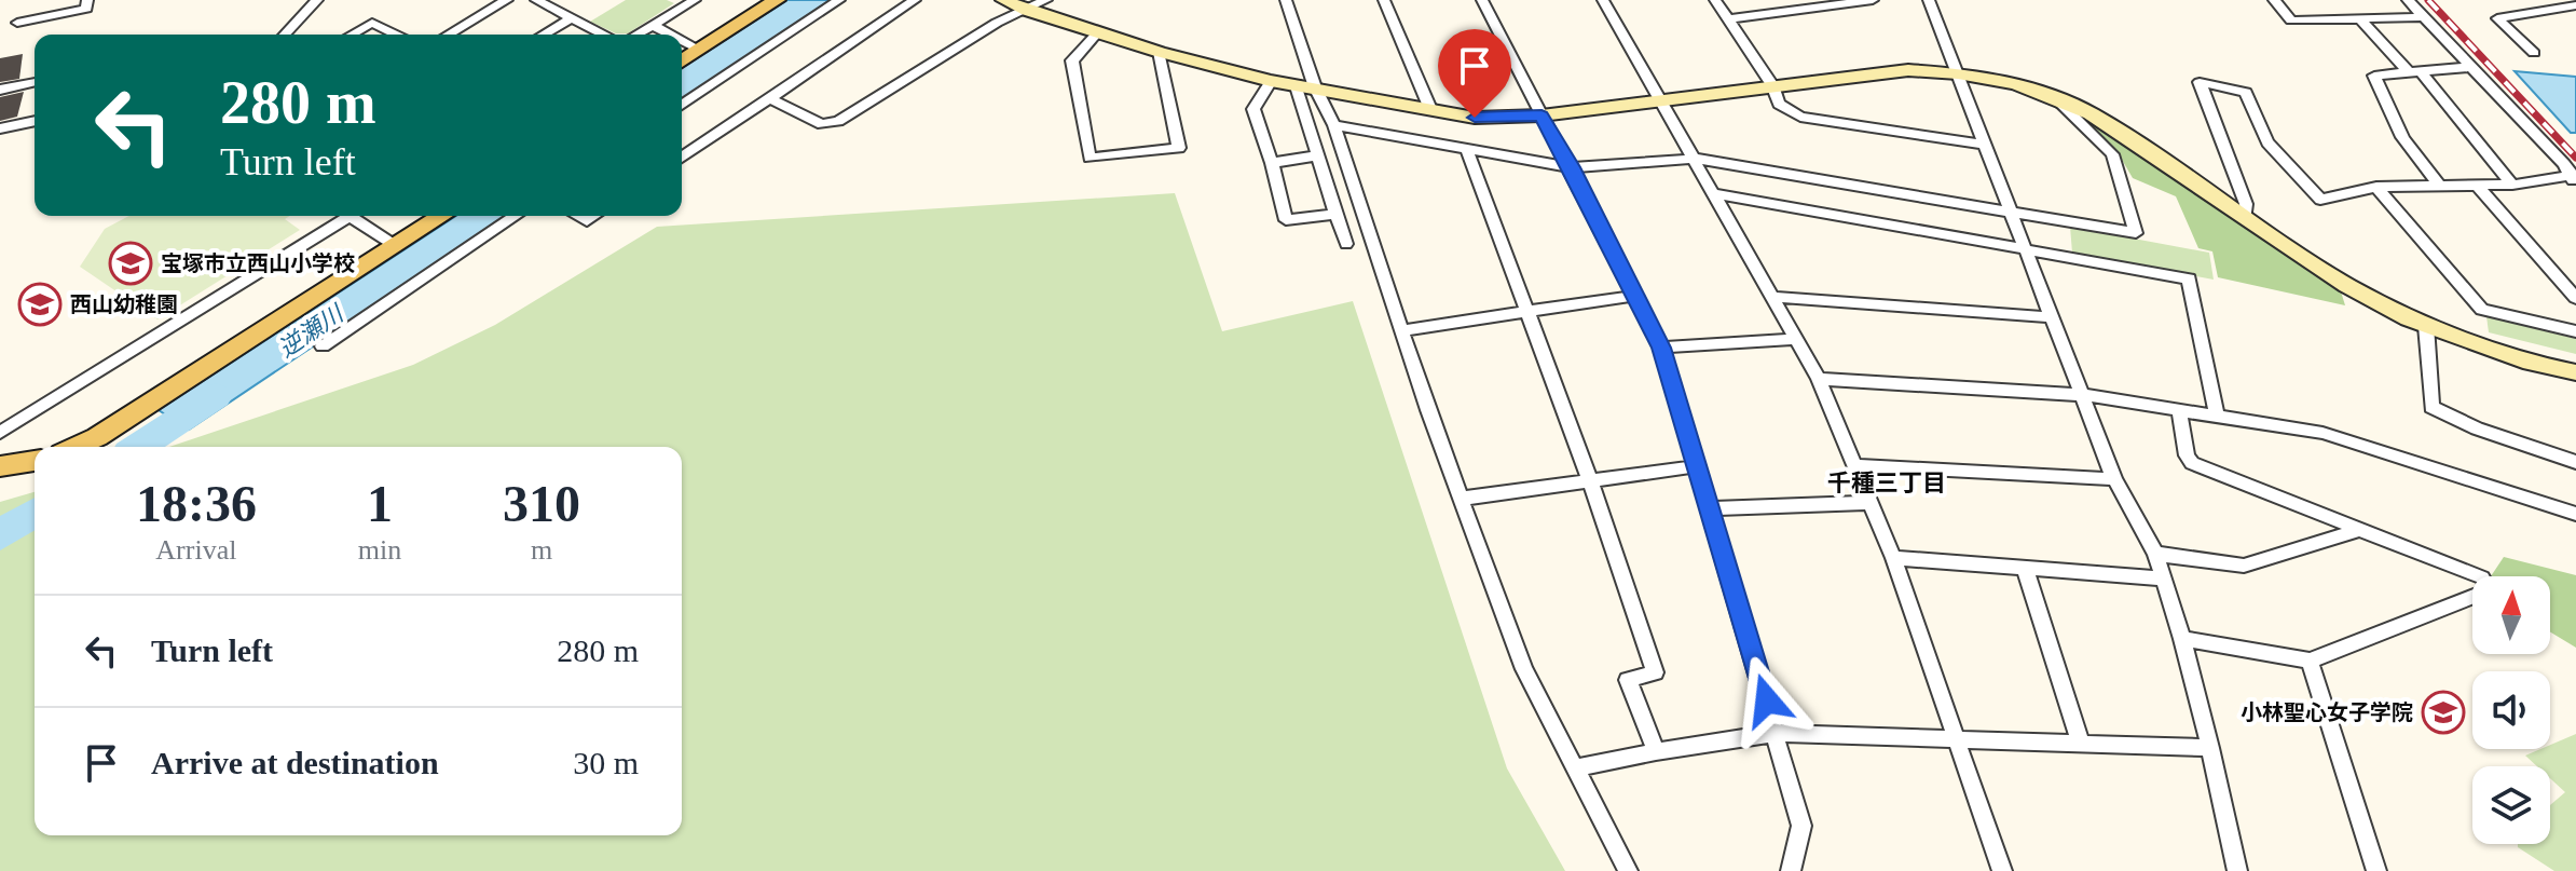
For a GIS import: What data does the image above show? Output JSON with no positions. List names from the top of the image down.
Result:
{
  "districts": ["千種三丁目"],
  "water": ["逆瀬川"],
  "places": {
    "school or university": ["宝塚市立西山小学校", "西山幼稚園", "小林聖心女子学院"]
  },
  "north": "top",
  "page": {
    "turn": ["280 m", "Turn left"],
    "eta": [
      "18:36",
      "Arrival",
      "1",
      "min",
      "310",
      "m"
    ],
    "list": [
      {
        "name": "Turn left",
        "value": "280 m"
      },
      {
        "name": "Arrive at destination",
        "value": "30 m"
      }
    ]
  }
}
